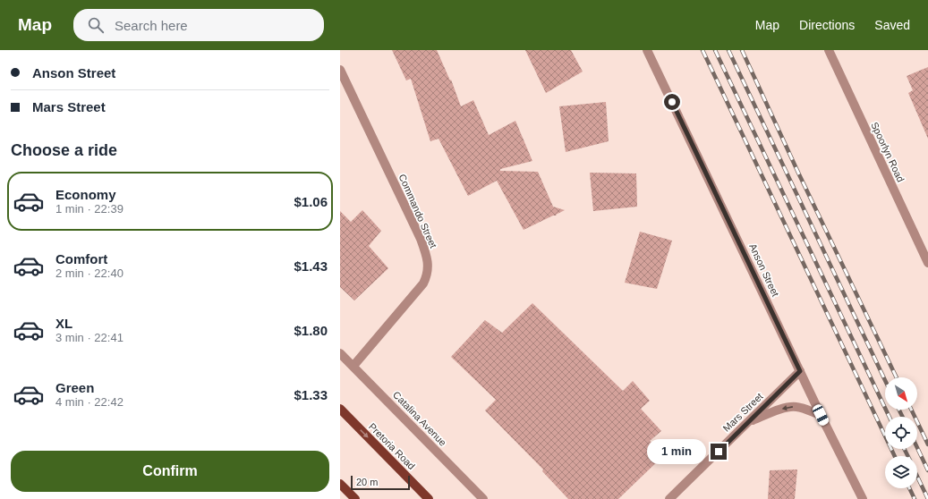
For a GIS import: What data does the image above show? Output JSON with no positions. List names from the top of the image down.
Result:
{
  "streets": {
    "main road": ["Pretoria Road"],
    "street": [
      "Spoorlyn Road",
      "Commando Street",
      "Anson Street",
      "Mars Street",
      "Catalina Avenue"
    ]
  },
  "crossings": [
    ["Commando Street", "Catalina Avenue"],
    ["Anson Street", "Mars Street"]
  ],
  "one_way": ["Pretoria Road"],
  "scale_bar": "20 m",
  "north": "bottom right",
  "page": {
    "header": "Map",
    "search": "Search here",
    "nav": ["Map", "Directions", "Saved"],
    "banner": ["Anson Street", "Mars Street"],
    "heading": "Choose a ride",
    "list": [
      {
        "name": "Economy",
        "note": "1 min · 22:39",
        "value": "$1.06"
      },
      {
        "name": "Comfort",
        "note": "2 min · 22:40",
        "value": "$1.43"
      },
      {
        "name": "XL",
        "note": "3 min · 22:41",
        "value": "$1.80"
      },
      {
        "name": "Green",
        "note": "4 min · 22:42",
        "value": "$1.33"
      }
    ],
    "bubble": "1 min",
    "buttons": "Confirm",
    "scale": "20 m"
  }
}
